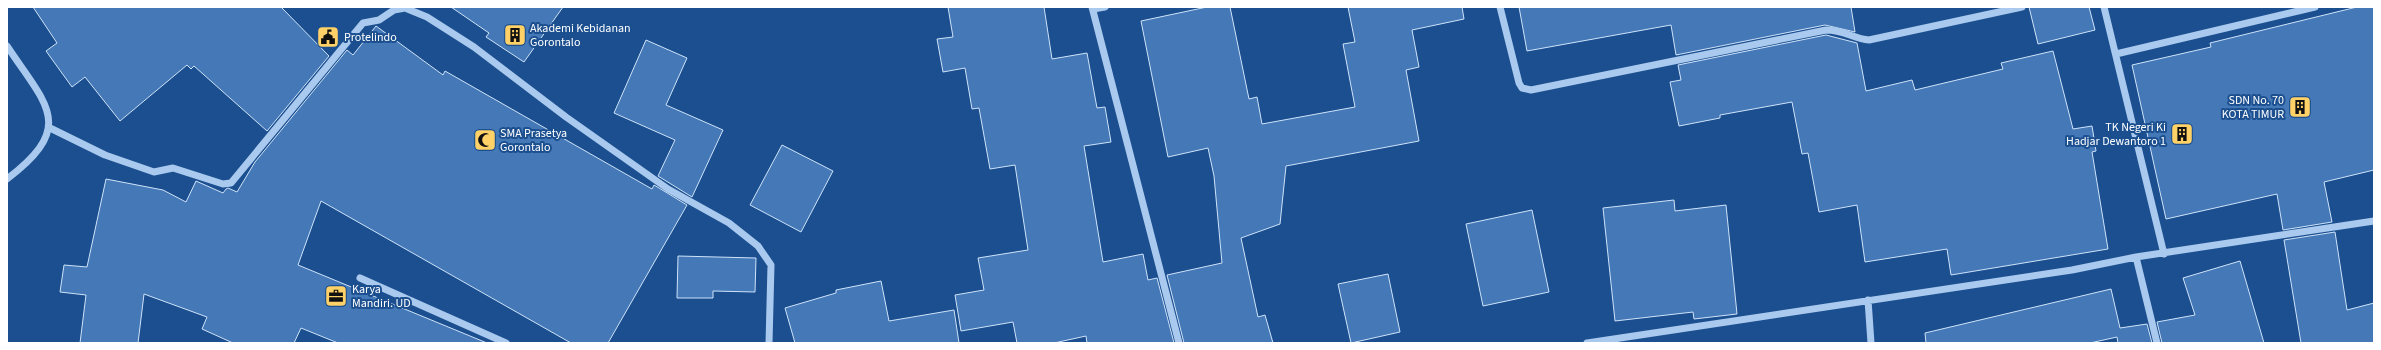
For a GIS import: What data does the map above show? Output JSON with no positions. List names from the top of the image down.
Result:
{
  "places": {
    "building": ["Akademi Kebidanan Gorontalo", "SDN No. 70 KOTA TIMUR", "TK Negeri Ki Hadjar Dewantoro 1"],
    "public building": ["Protelindo"],
    "mosque": ["SMA Prasetya Gorontalo"],
    "office": ["Karya Mandiri. UD"]
  }
}
